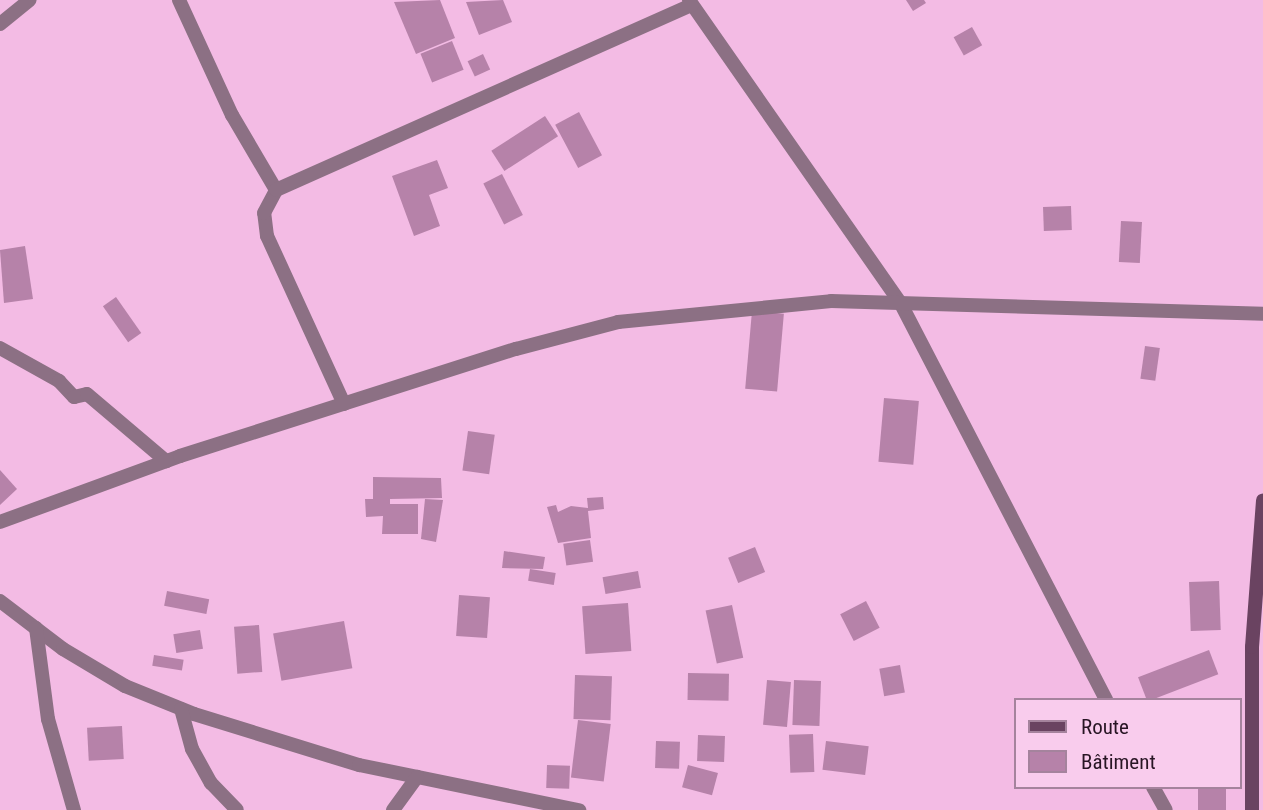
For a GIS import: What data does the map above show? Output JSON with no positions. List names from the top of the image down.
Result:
{
  "legend": ["Route", "Bâtiment"]
}
